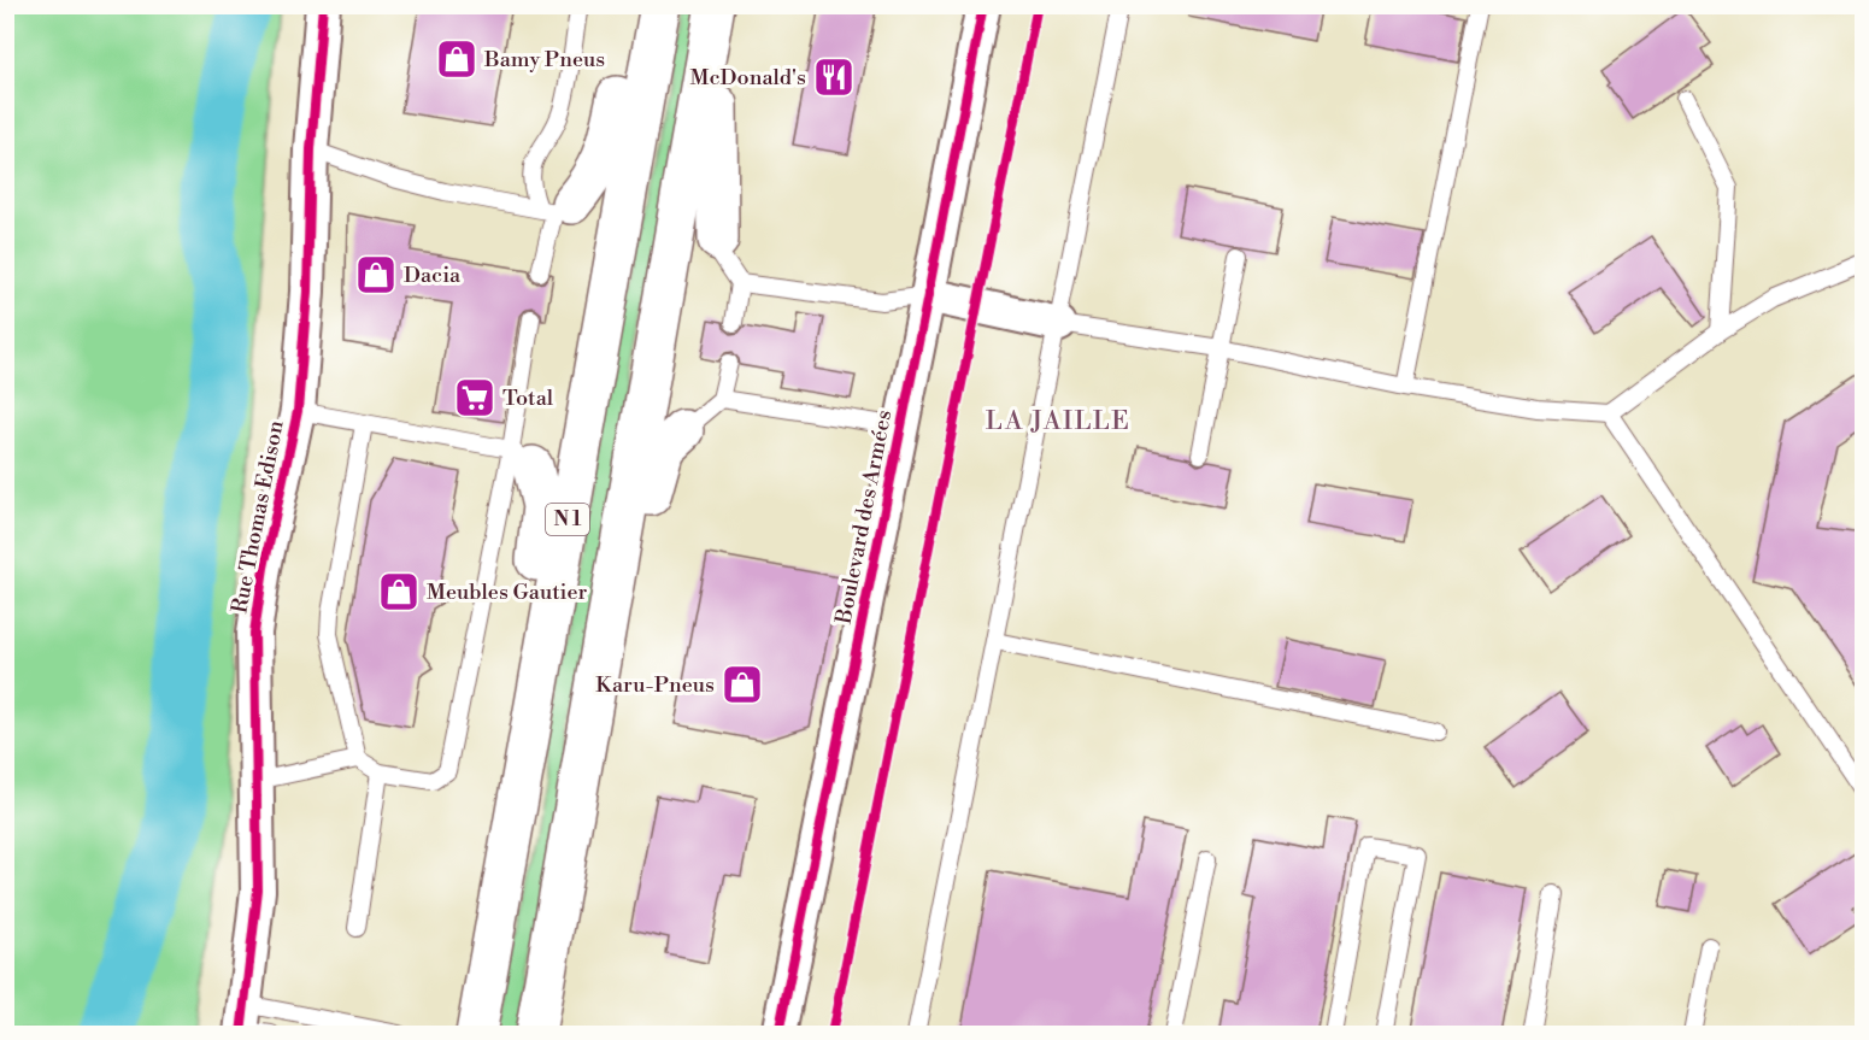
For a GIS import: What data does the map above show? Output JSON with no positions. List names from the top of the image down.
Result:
{
  "streets": {
    "highway": ["N 1"],
    "street": ["Rue Thomas Edison", "Boulevard des Armées"]
  },
  "districts": ["LA JAILLE"],
  "places": {
    "shop": [
      "Bamy Pneus",
      "Dacia",
      "Meubles Gautier",
      "Karu-Pneus"
    ],
    "restaurant": ["McDonald's"],
    "supermarket": ["Total"]
  }
}
